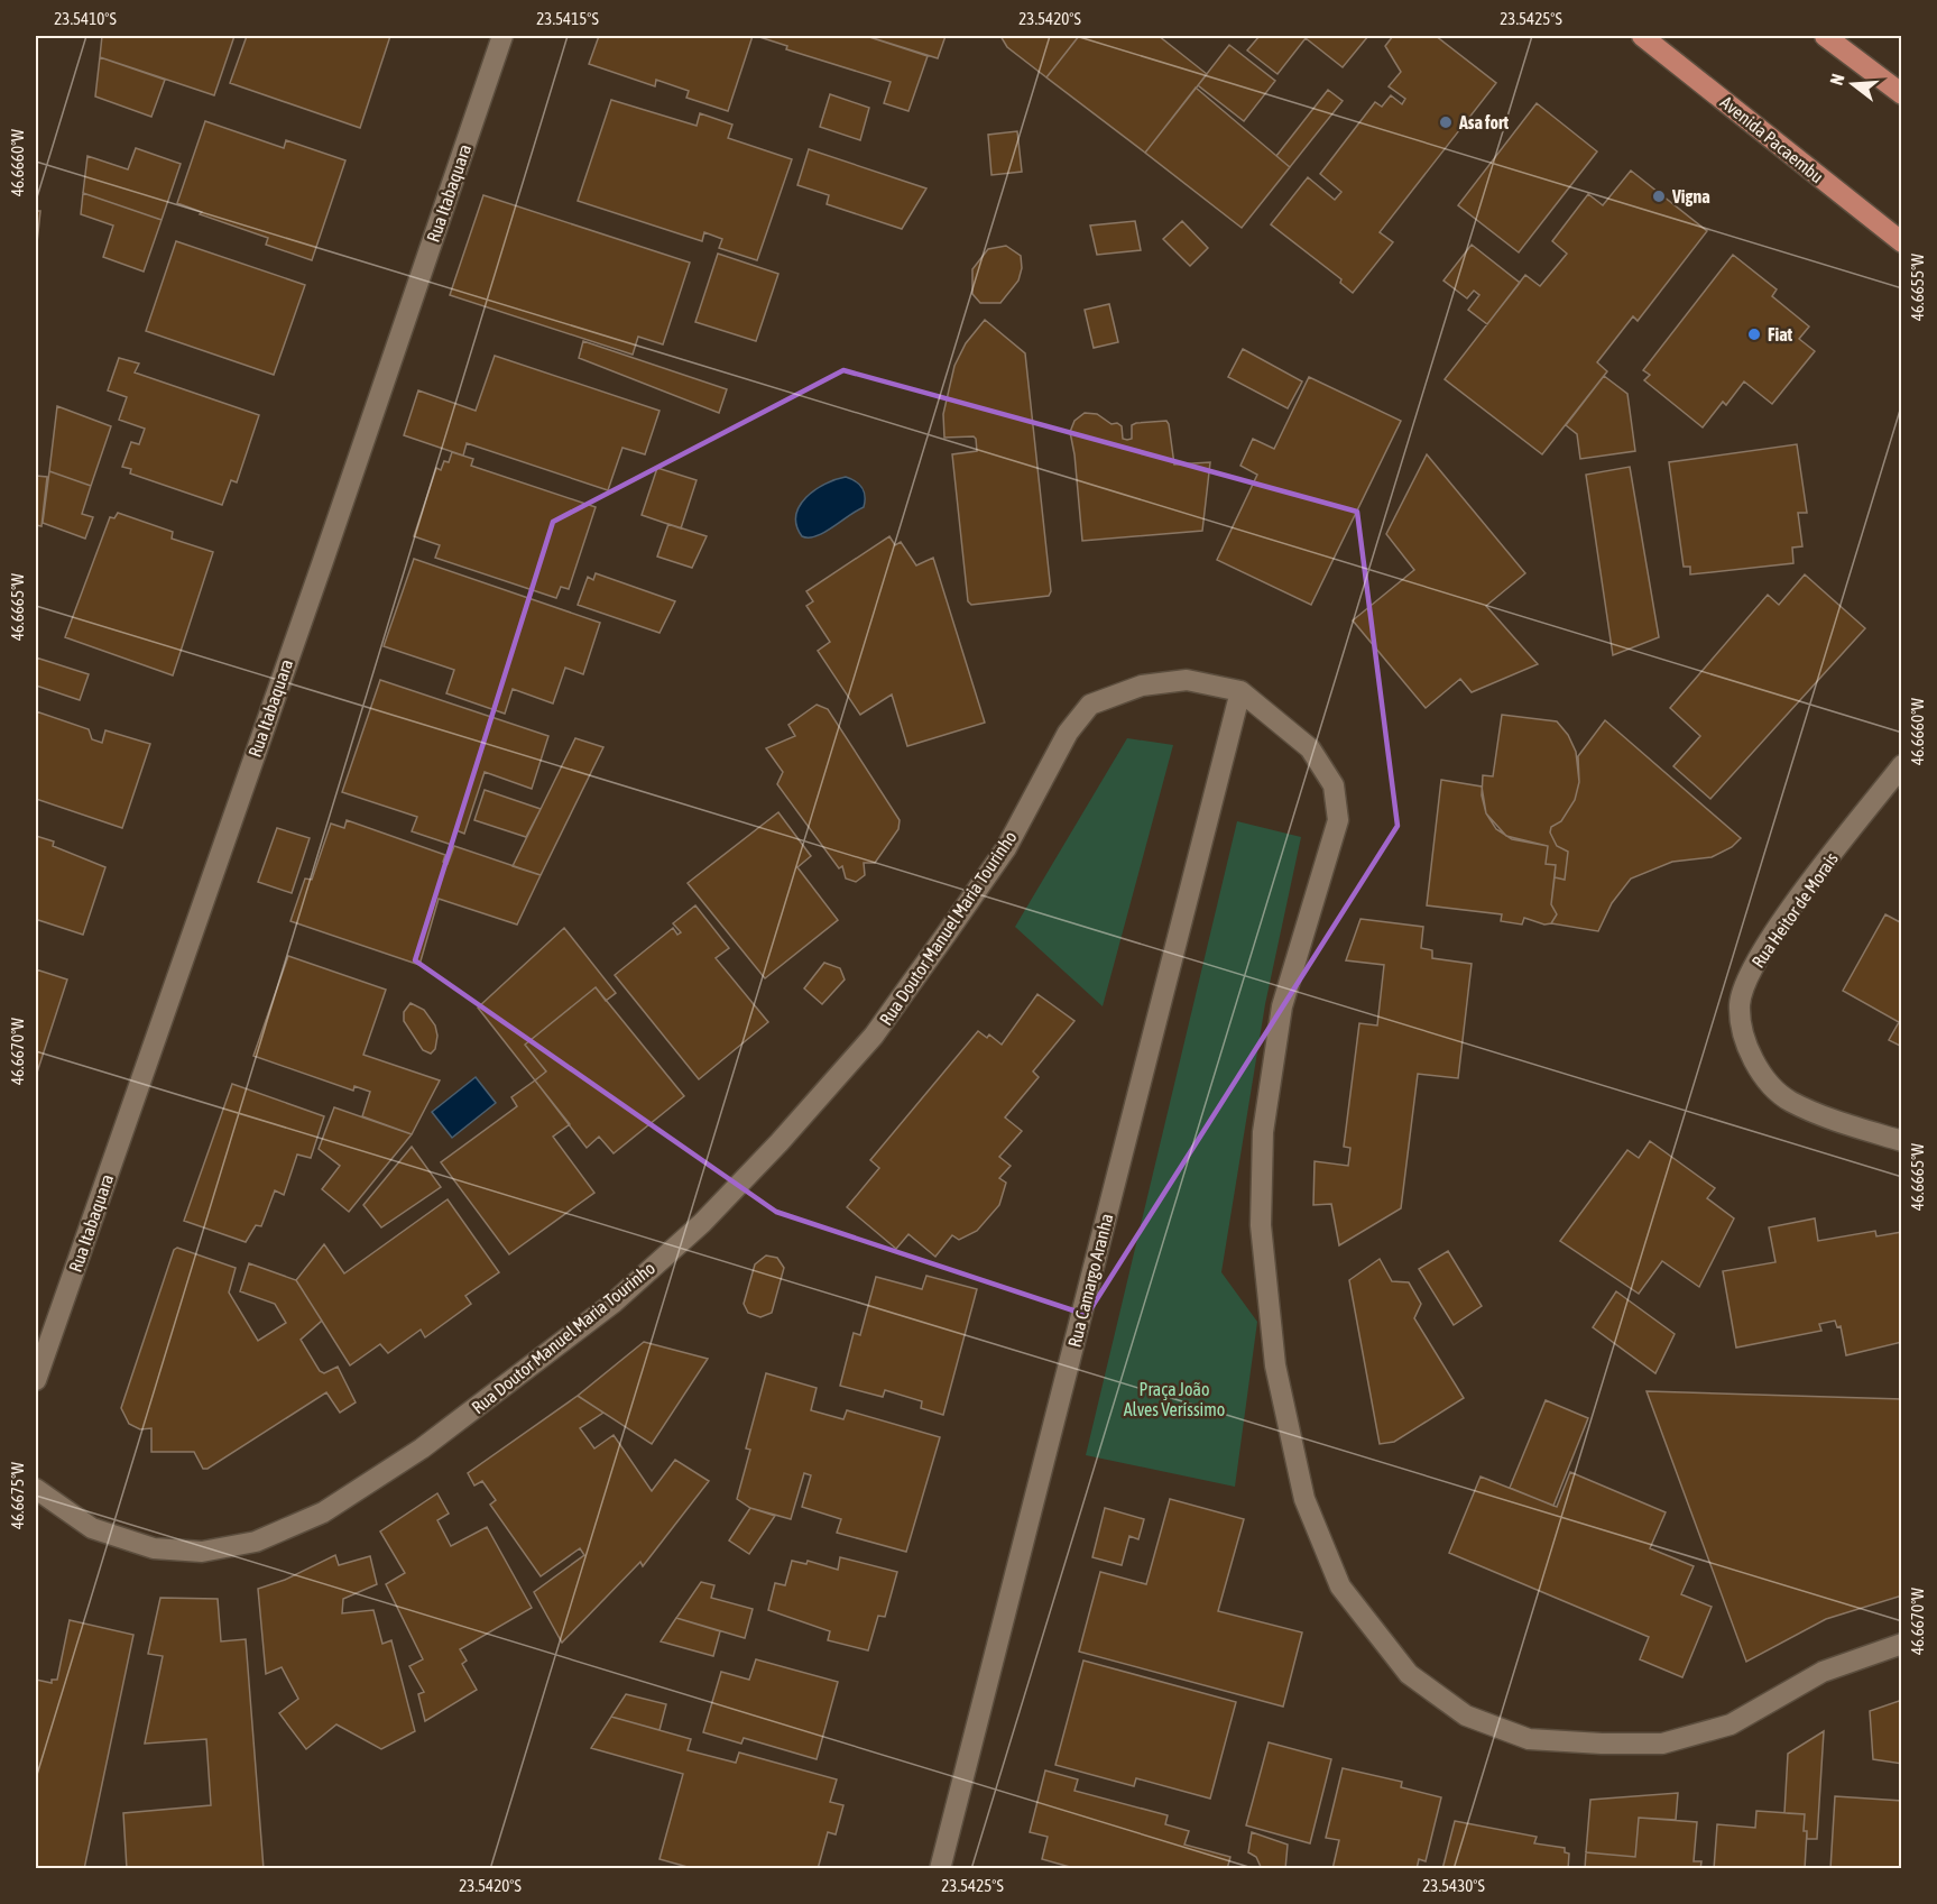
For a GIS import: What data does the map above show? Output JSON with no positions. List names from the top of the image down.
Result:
{
  "streets": {
    "main road": ["Avenida Pacaembu"],
    "street": [
      "Rua Itabaquara",
      "Rua Heitor de Morais",
      "Rua Doutor Manuel Maria Tourinho",
      "Rua Camargo Aranha"
    ]
  },
  "crossings": [
    ["Rua Doutor Manuel Maria Tourinho", "Rua Camargo Aranha"]
  ],
  "parks": ["Praça João Alves Veríssimo"],
  "places": ["Asa fort", "Vigna", "Fiat"],
  "north": "left",
  "coordinates": [
    "23.5410°S",
    "23.5415°S",
    "23.5420°S",
    "23.5425°S",
    "46.6660°W",
    "46.6655°W",
    "46.6665°W",
    "46.6670°W",
    "46.6675°W",
    "23.5430°S"
  ]
}
